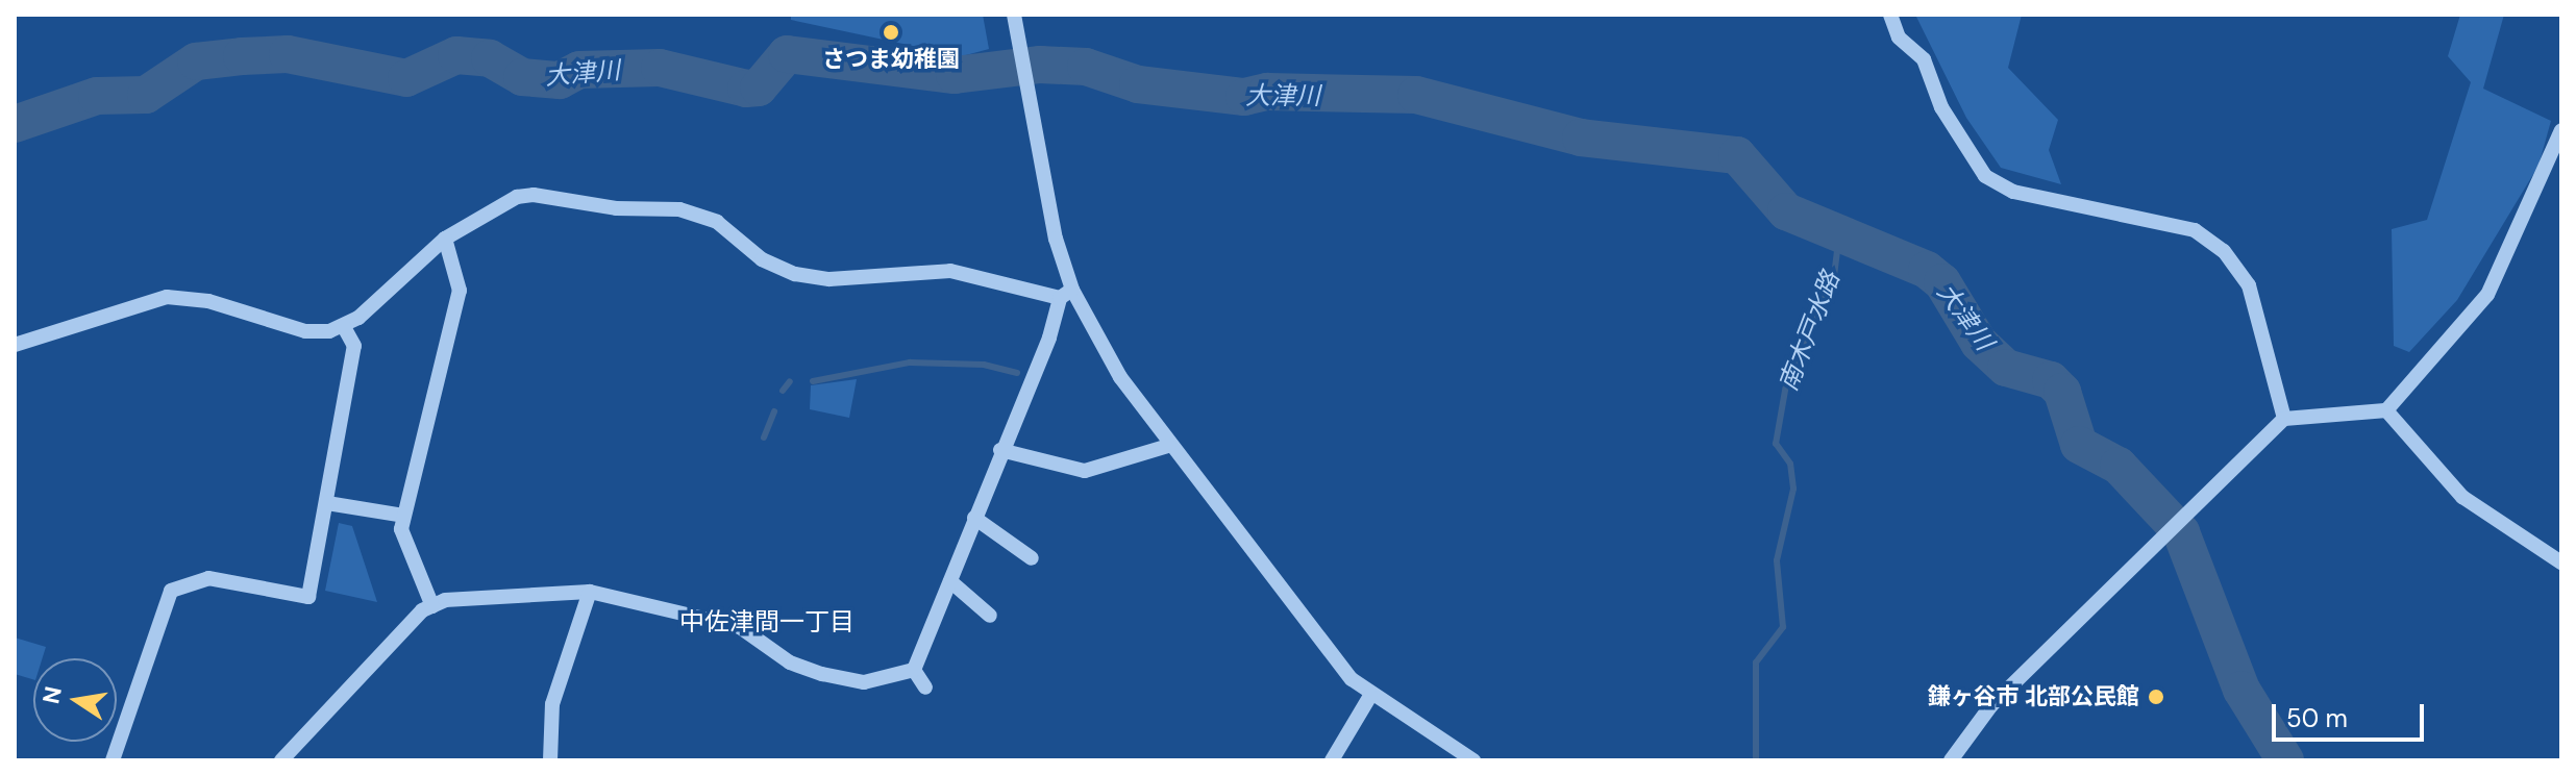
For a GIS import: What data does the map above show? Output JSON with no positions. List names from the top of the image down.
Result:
{
  "districts": ["中佐津間一丁目"],
  "water": ["大津川", "南木戸水路"],
  "places": ["さつま幼稚園", "鎌ヶ谷市 北部公民館"],
  "scale_bar": "50 m",
  "north": "left"
}
